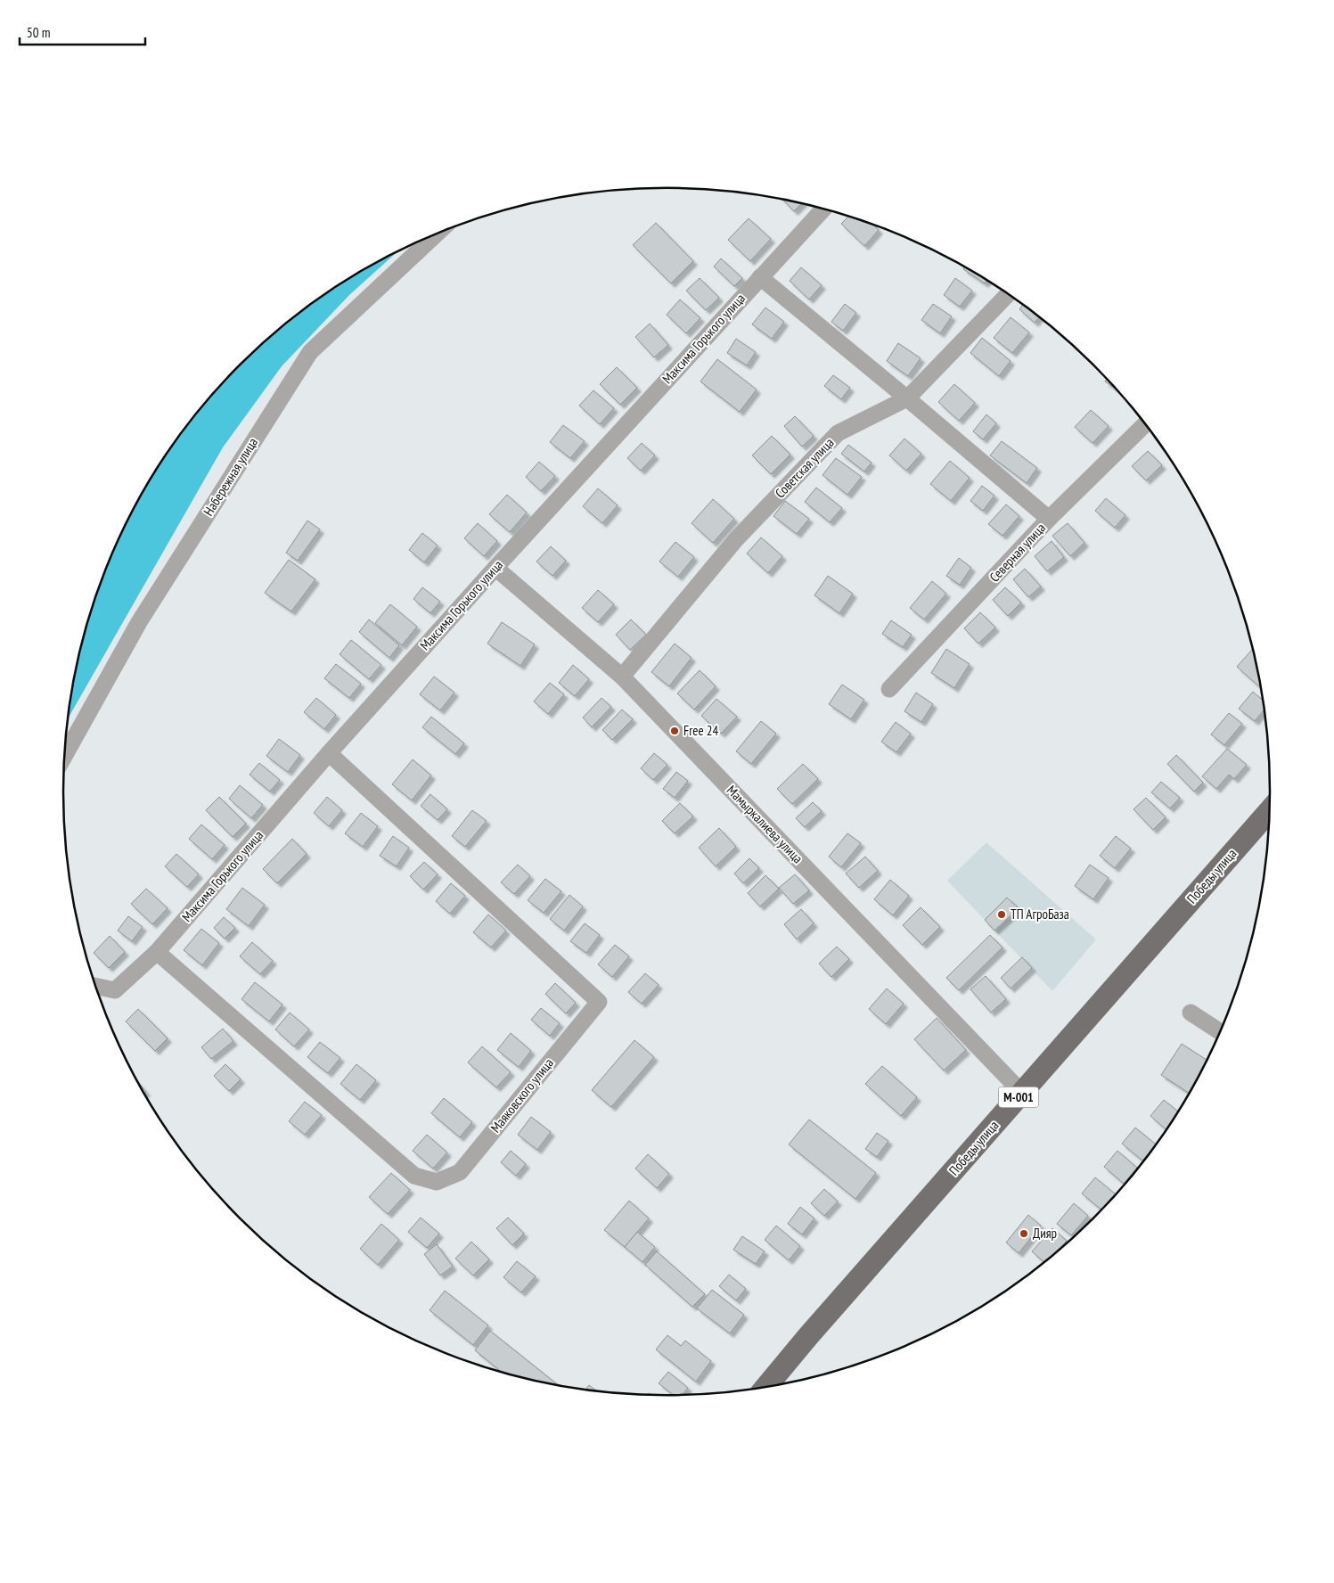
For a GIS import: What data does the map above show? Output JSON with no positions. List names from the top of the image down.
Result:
{
  "streets": {
    "main road": ["Победы улица", "М-001"],
    "street": [
      "Максима Горького улица",
      "Советская улица",
      "Набережная улица",
      "Северная улица",
      "Мамыркалиева улица",
      "Маяковского улица"
    ]
  },
  "crossings": [
    ["Максима Горького улица", "Мамыркалиева улица"],
    ["Максима Горького улица", "Маяковского улица"],
    ["Советская улица", "Мамыркалиева улица"],
    ["Мамыркалиева улица", "Победы улица"]
  ],
  "places": ["Free 24", "ТП АгроБаза", "Дияр"],
  "scale_bar": "50 m"
}
